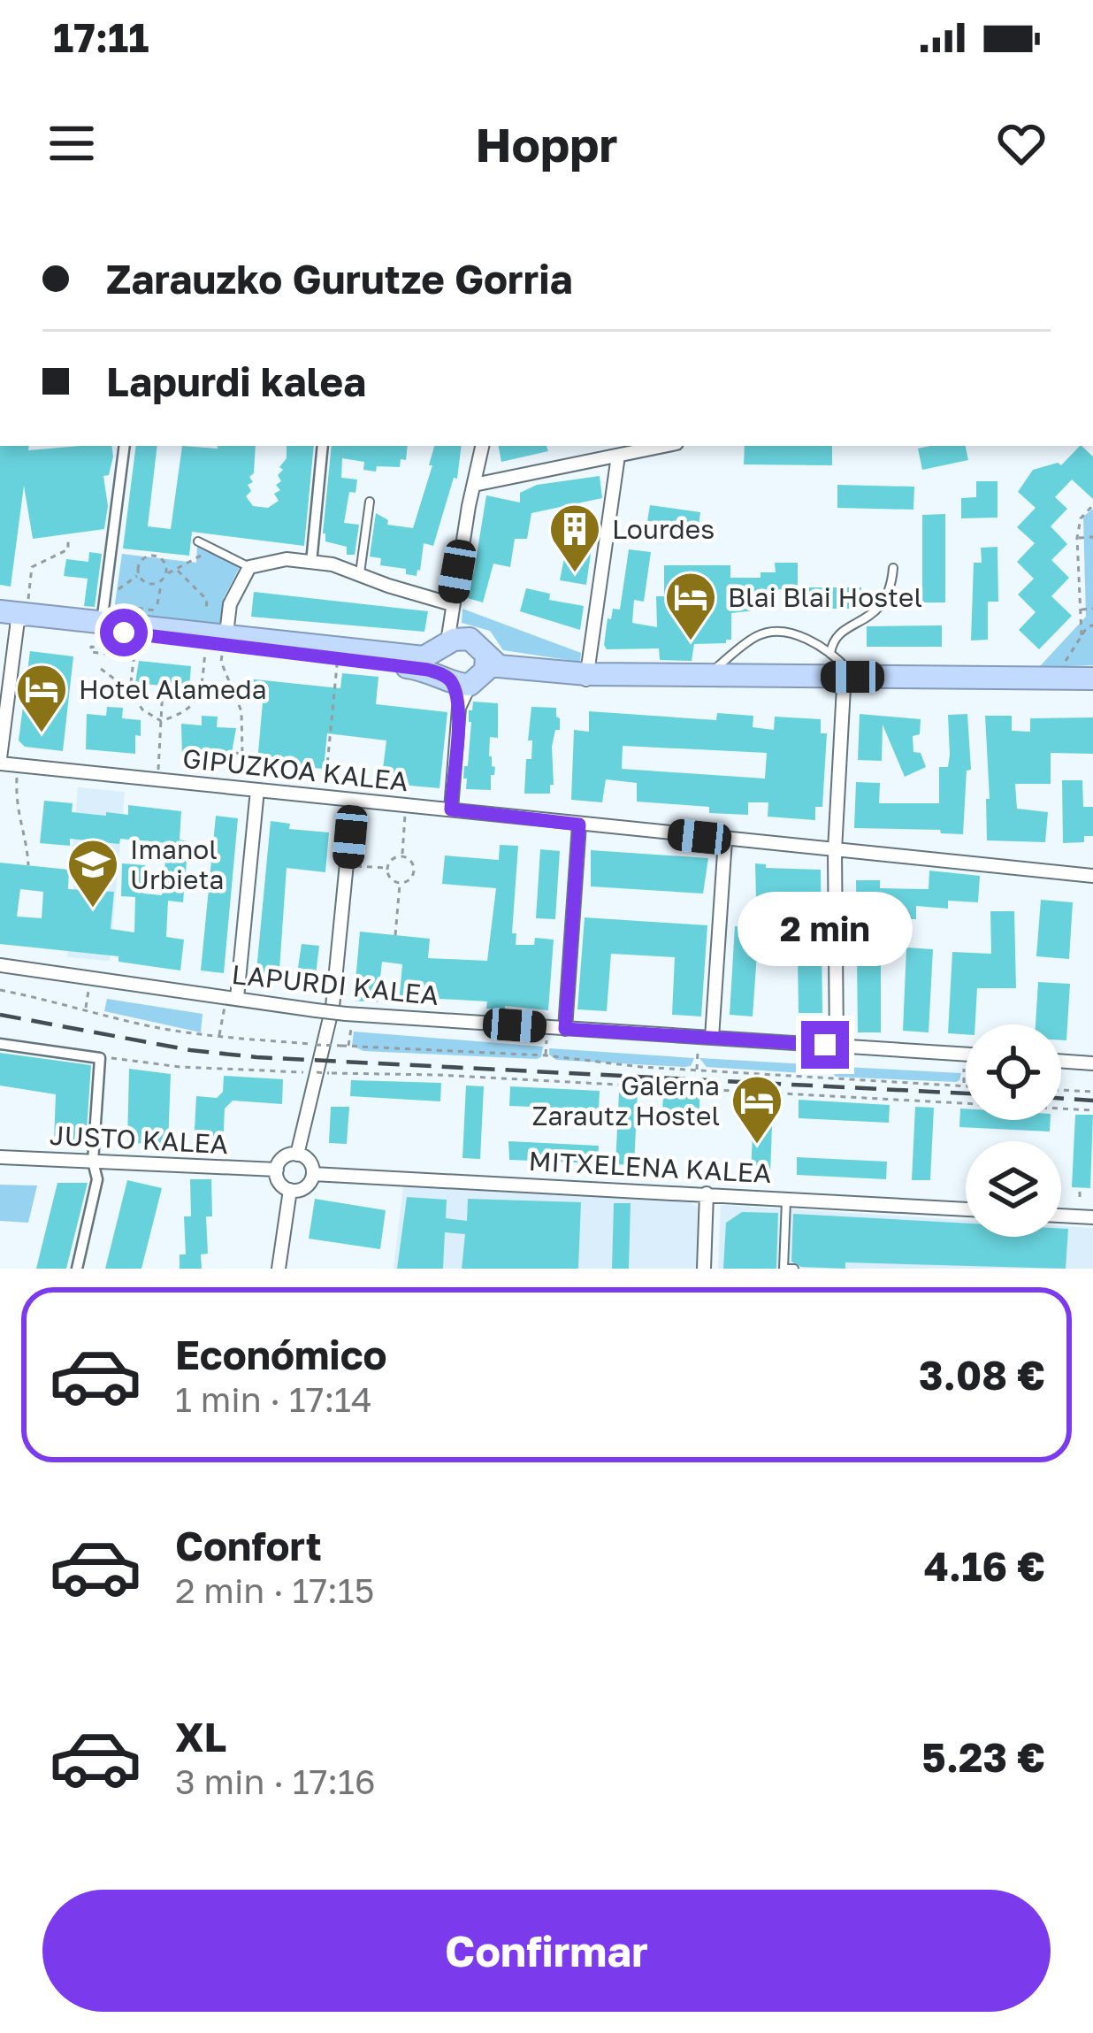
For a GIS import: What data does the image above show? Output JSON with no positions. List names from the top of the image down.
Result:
{
  "streets": {
    "street": [
      "GIPUZKOA KALEA",
      "LAPURDI KALEA",
      "JUSTO KALEA",
      "MITXELENA KALEA"
    ]
  },
  "crossings": [
    ["JUSTO KALEA", "MITXELENA KALEA"]
  ],
  "places": {
    "building": ["Lourdes"],
    "hotel": ["Blai Blai Hostel", "Hotel Alameda", "Galerna Zarautz Hostel"],
    "school or university": ["Imanol Urbieta"]
  },
  "page": {
    "status": "17:11",
    "header": "Hoppr",
    "banner": ["Zarauzko Gurutze Gorria", "Lapurdi kalea"],
    "bubble": "2 min",
    "list": [
      {
        "name": "Económico",
        "note": "1 min · 17:14",
        "value": "3.08 €"
      },
      {
        "name": "Confort",
        "note": "2 min · 17:15",
        "value": "4.16 €"
      },
      {
        "name": "XL",
        "note": "3 min · 17:16",
        "value": "5.23 €"
      }
    ],
    "buttons": "Confirmar"
  }
}
